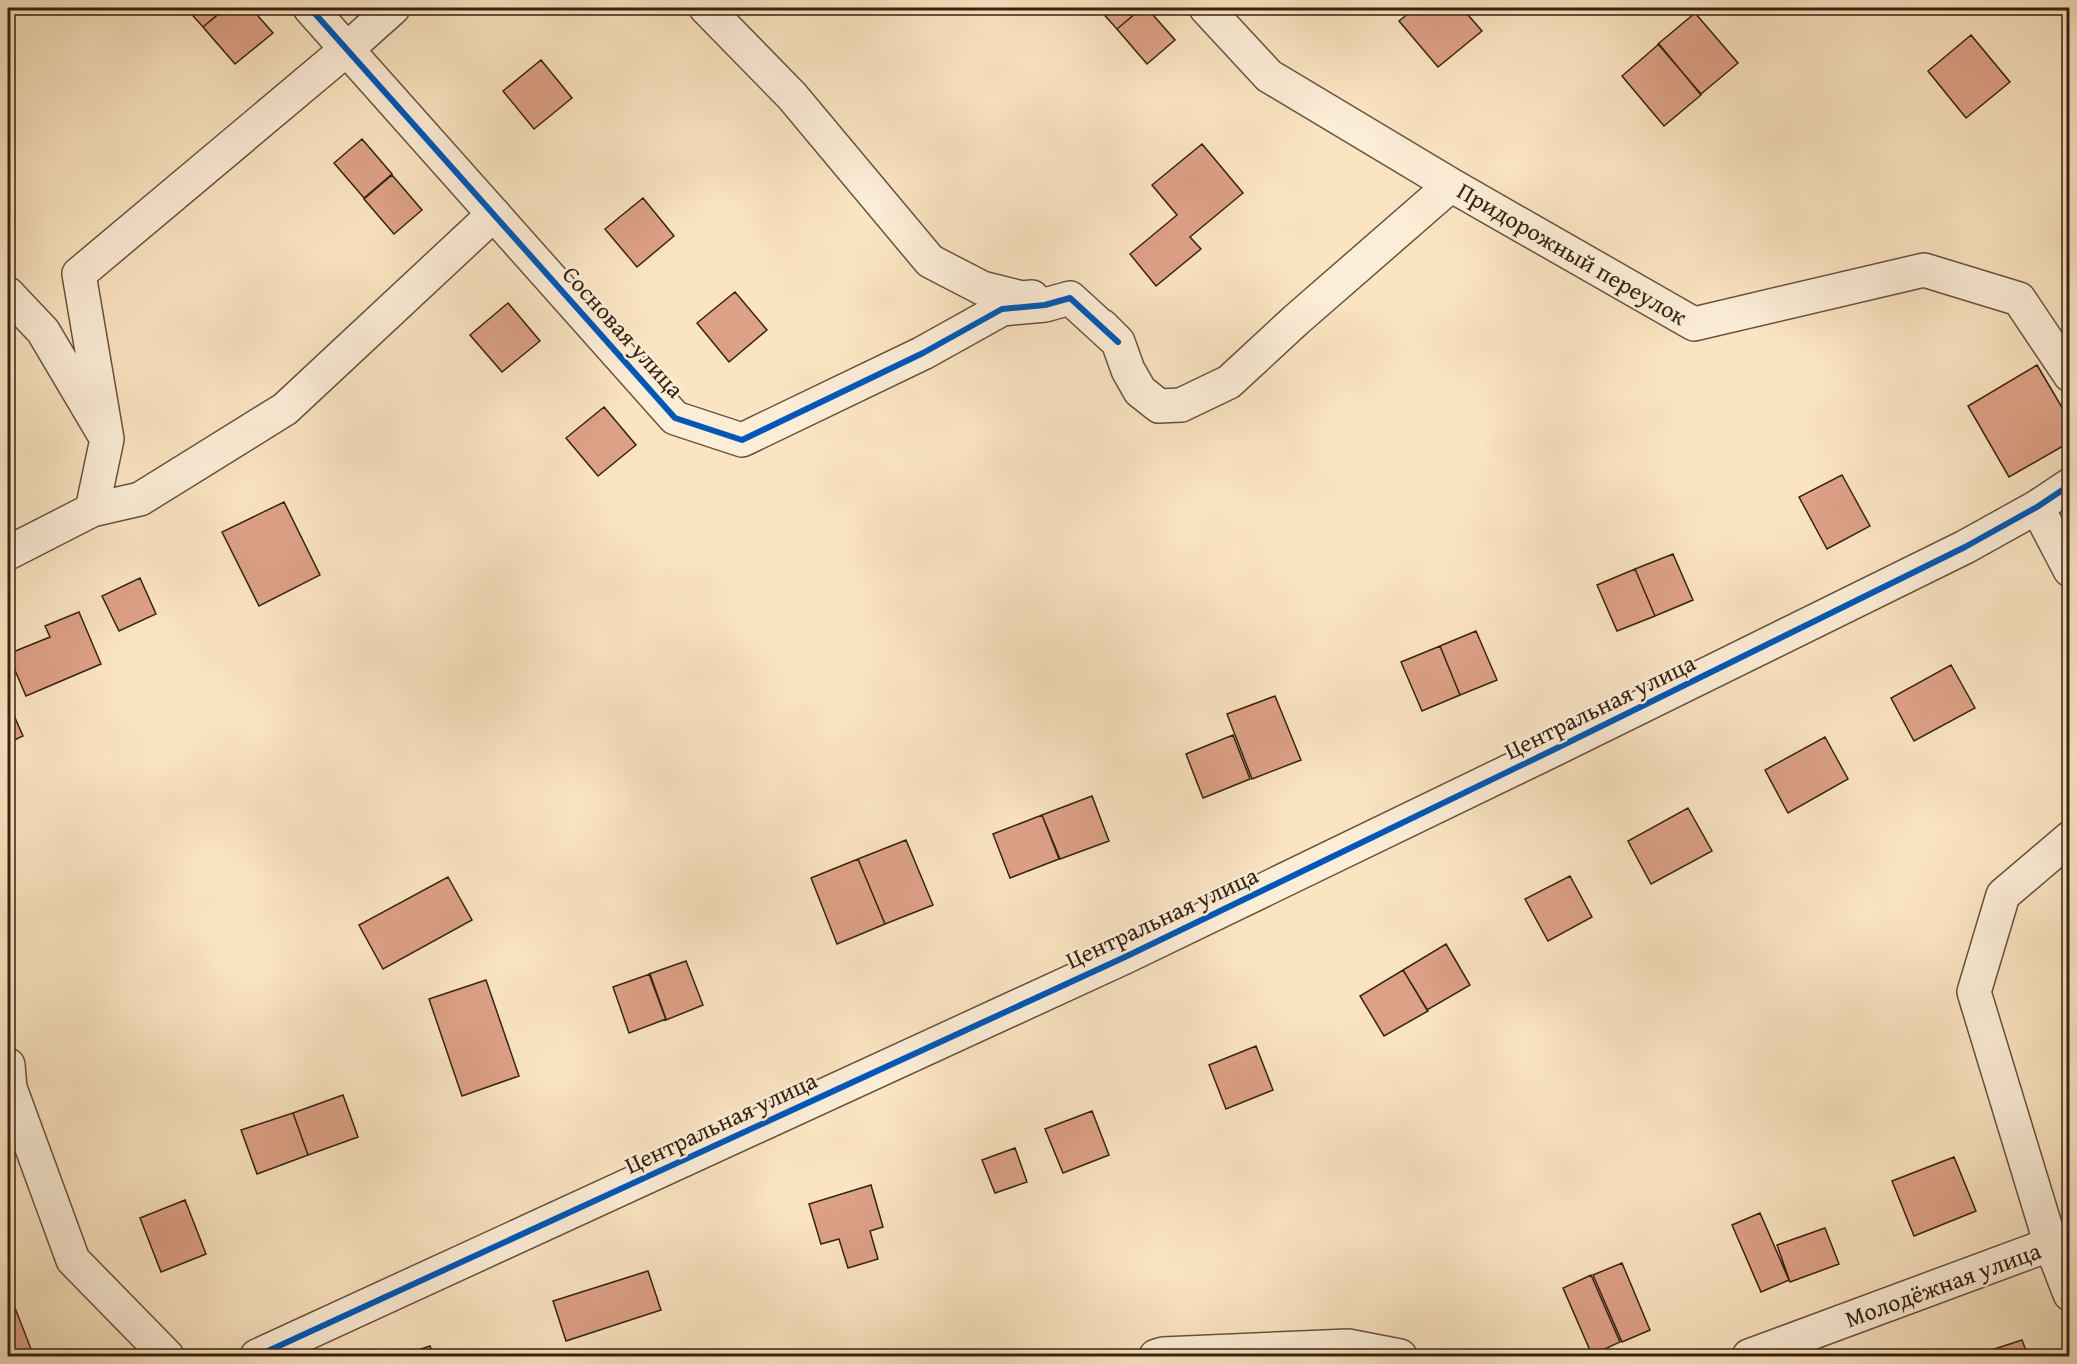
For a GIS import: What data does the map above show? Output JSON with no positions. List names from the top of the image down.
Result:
{
  "streets": {
    "street": [
      "Придорожный переулок",
      "Сосновая улица",
      "Центральная улица",
      "Молодёжная улица"
    ]
  }
}
